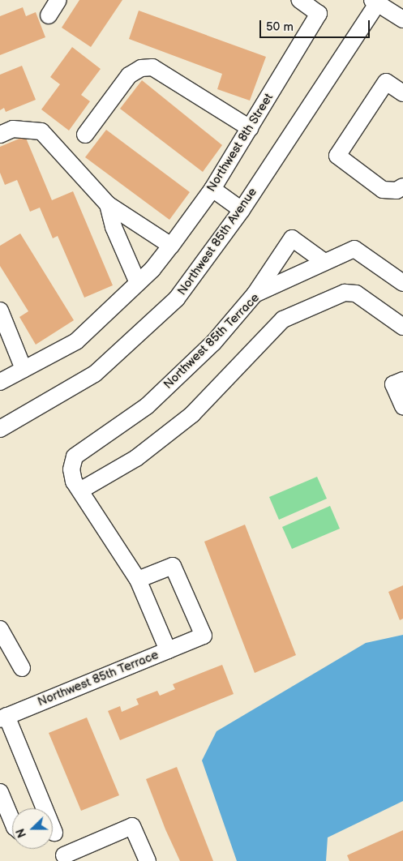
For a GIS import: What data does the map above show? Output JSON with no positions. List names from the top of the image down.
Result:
{
  "streets": {
    "street": ["Northwest 8th Street", "Northwest 85th Avenue", "Northwest 85th Terrace"]
  },
  "scale_bar": "50 m",
  "north": "left"
}
